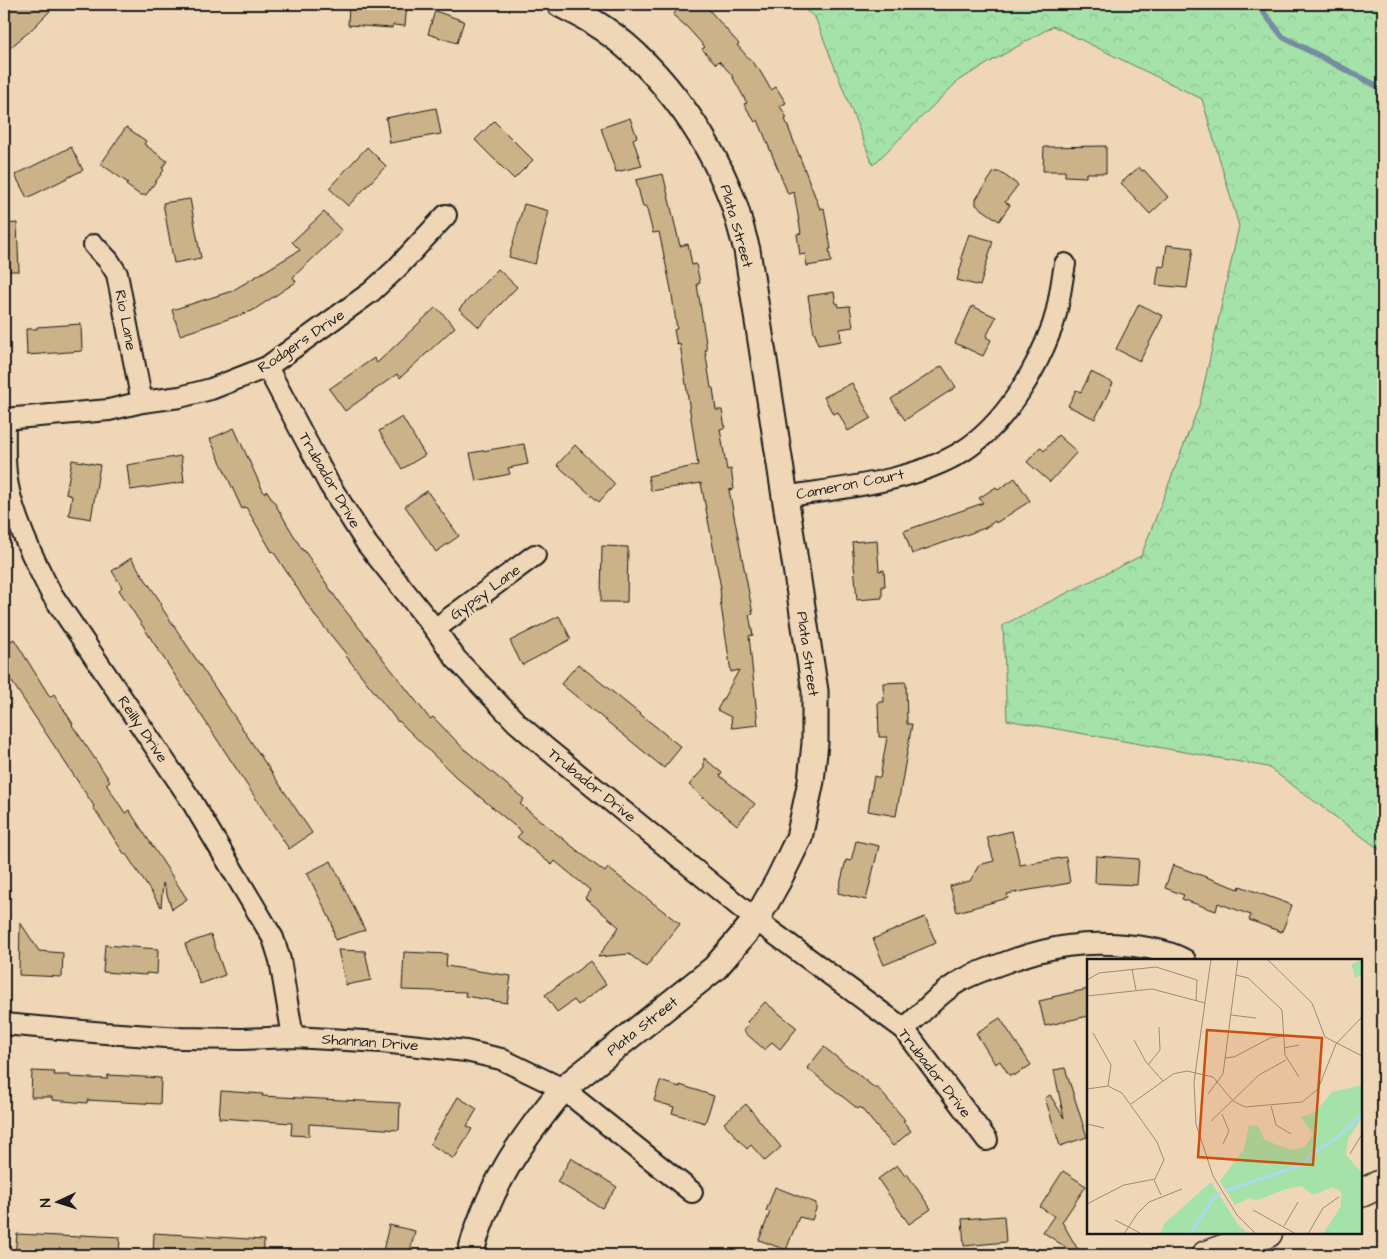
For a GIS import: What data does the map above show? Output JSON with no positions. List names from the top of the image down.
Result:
{
  "streets": {
    "street": [
      "Plata Street",
      "Rio Lane",
      "Rodgers Drive",
      "Trubador Drive",
      "Cameron Court",
      "Gypsy Lane",
      "Reilly Drive",
      "Shannan Drive"
    ]
  },
  "crossings": [
    ["Plata Street", "Trubador Drive"],
    ["Plata Street", "Cameron Court"],
    ["Plata Street", "Shannan Drive"],
    ["Rio Lane", "Rodgers Drive"],
    ["Rodgers Drive", "Trubador Drive"],
    ["Rodgers Drive", "Reilly Drive"],
    ["Trubador Drive", "Gypsy Lane"],
    ["Reilly Drive", "Shannan Drive"]
  ],
  "north": "left"
}
